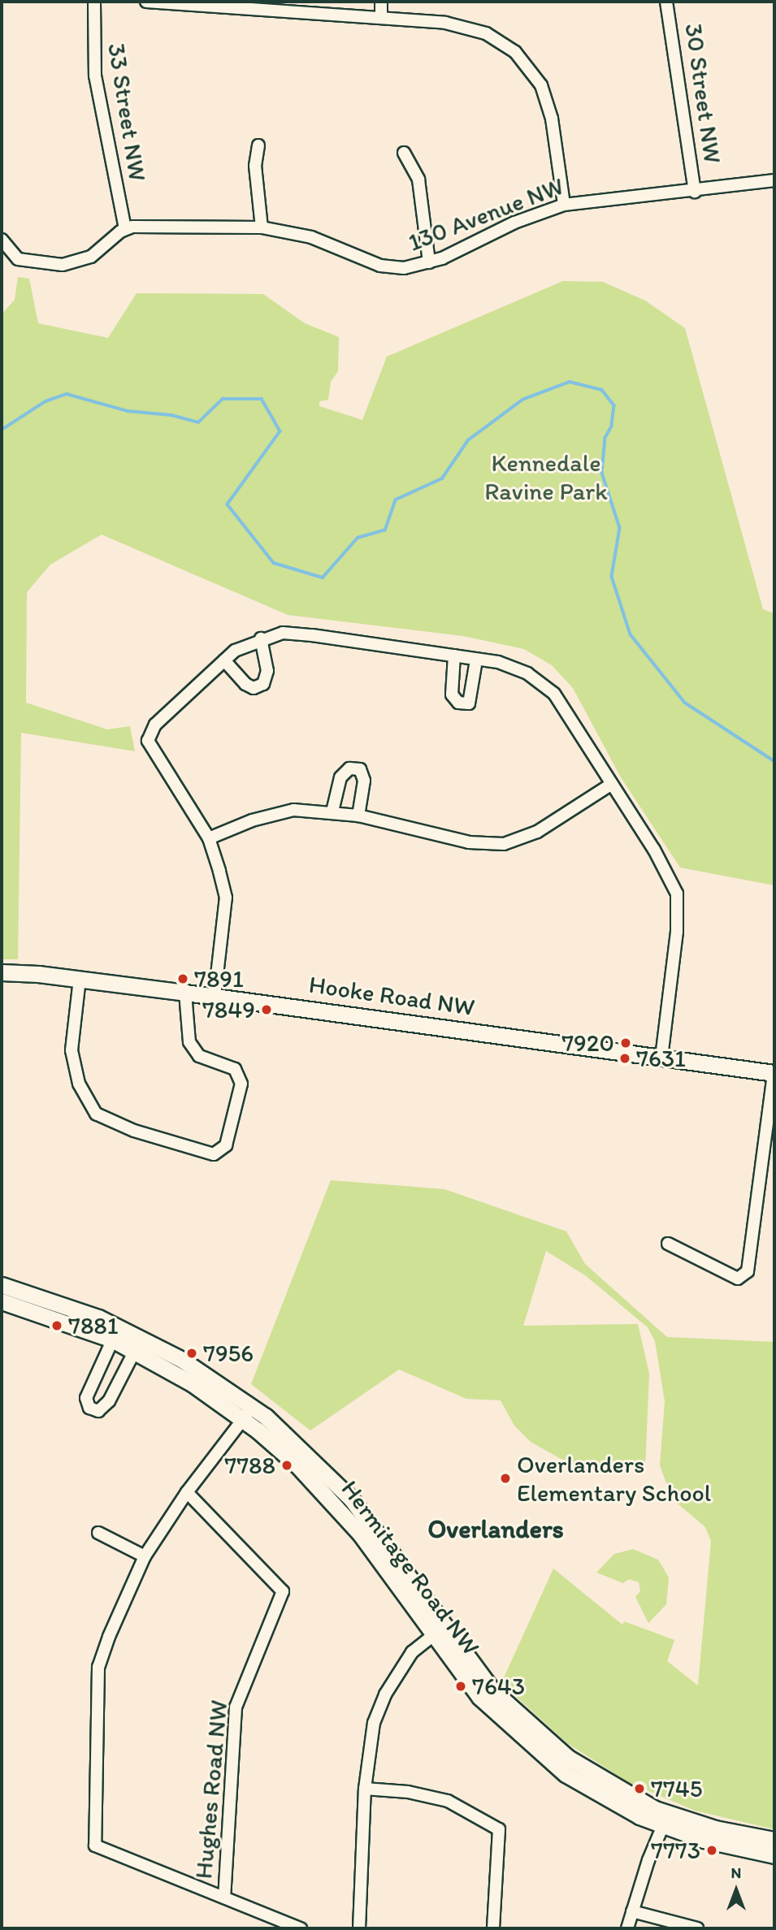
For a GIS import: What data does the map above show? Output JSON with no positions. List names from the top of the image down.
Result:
{
  "streets": {
    "street": [
      "30 Street NW",
      "33 Street NW",
      "130 Avenue NW",
      "Hooke Road NW",
      "Hermitage Road NW",
      "Hughes Road NW"
    ]
  },
  "crossings": [
    ["30 Street NW", "130 Avenue NW"],
    ["33 Street NW", "130 Avenue NW"]
  ],
  "districts": ["Overlanders"],
  "parks": ["Kennedale Ravine Park"],
  "places": [
    "7891",
    "7849",
    "7920",
    "7631",
    "7881",
    "7956",
    "7788",
    "Overlanders Elementary School",
    "7643",
    "7745",
    "7773"
  ],
  "north": "top"
}
